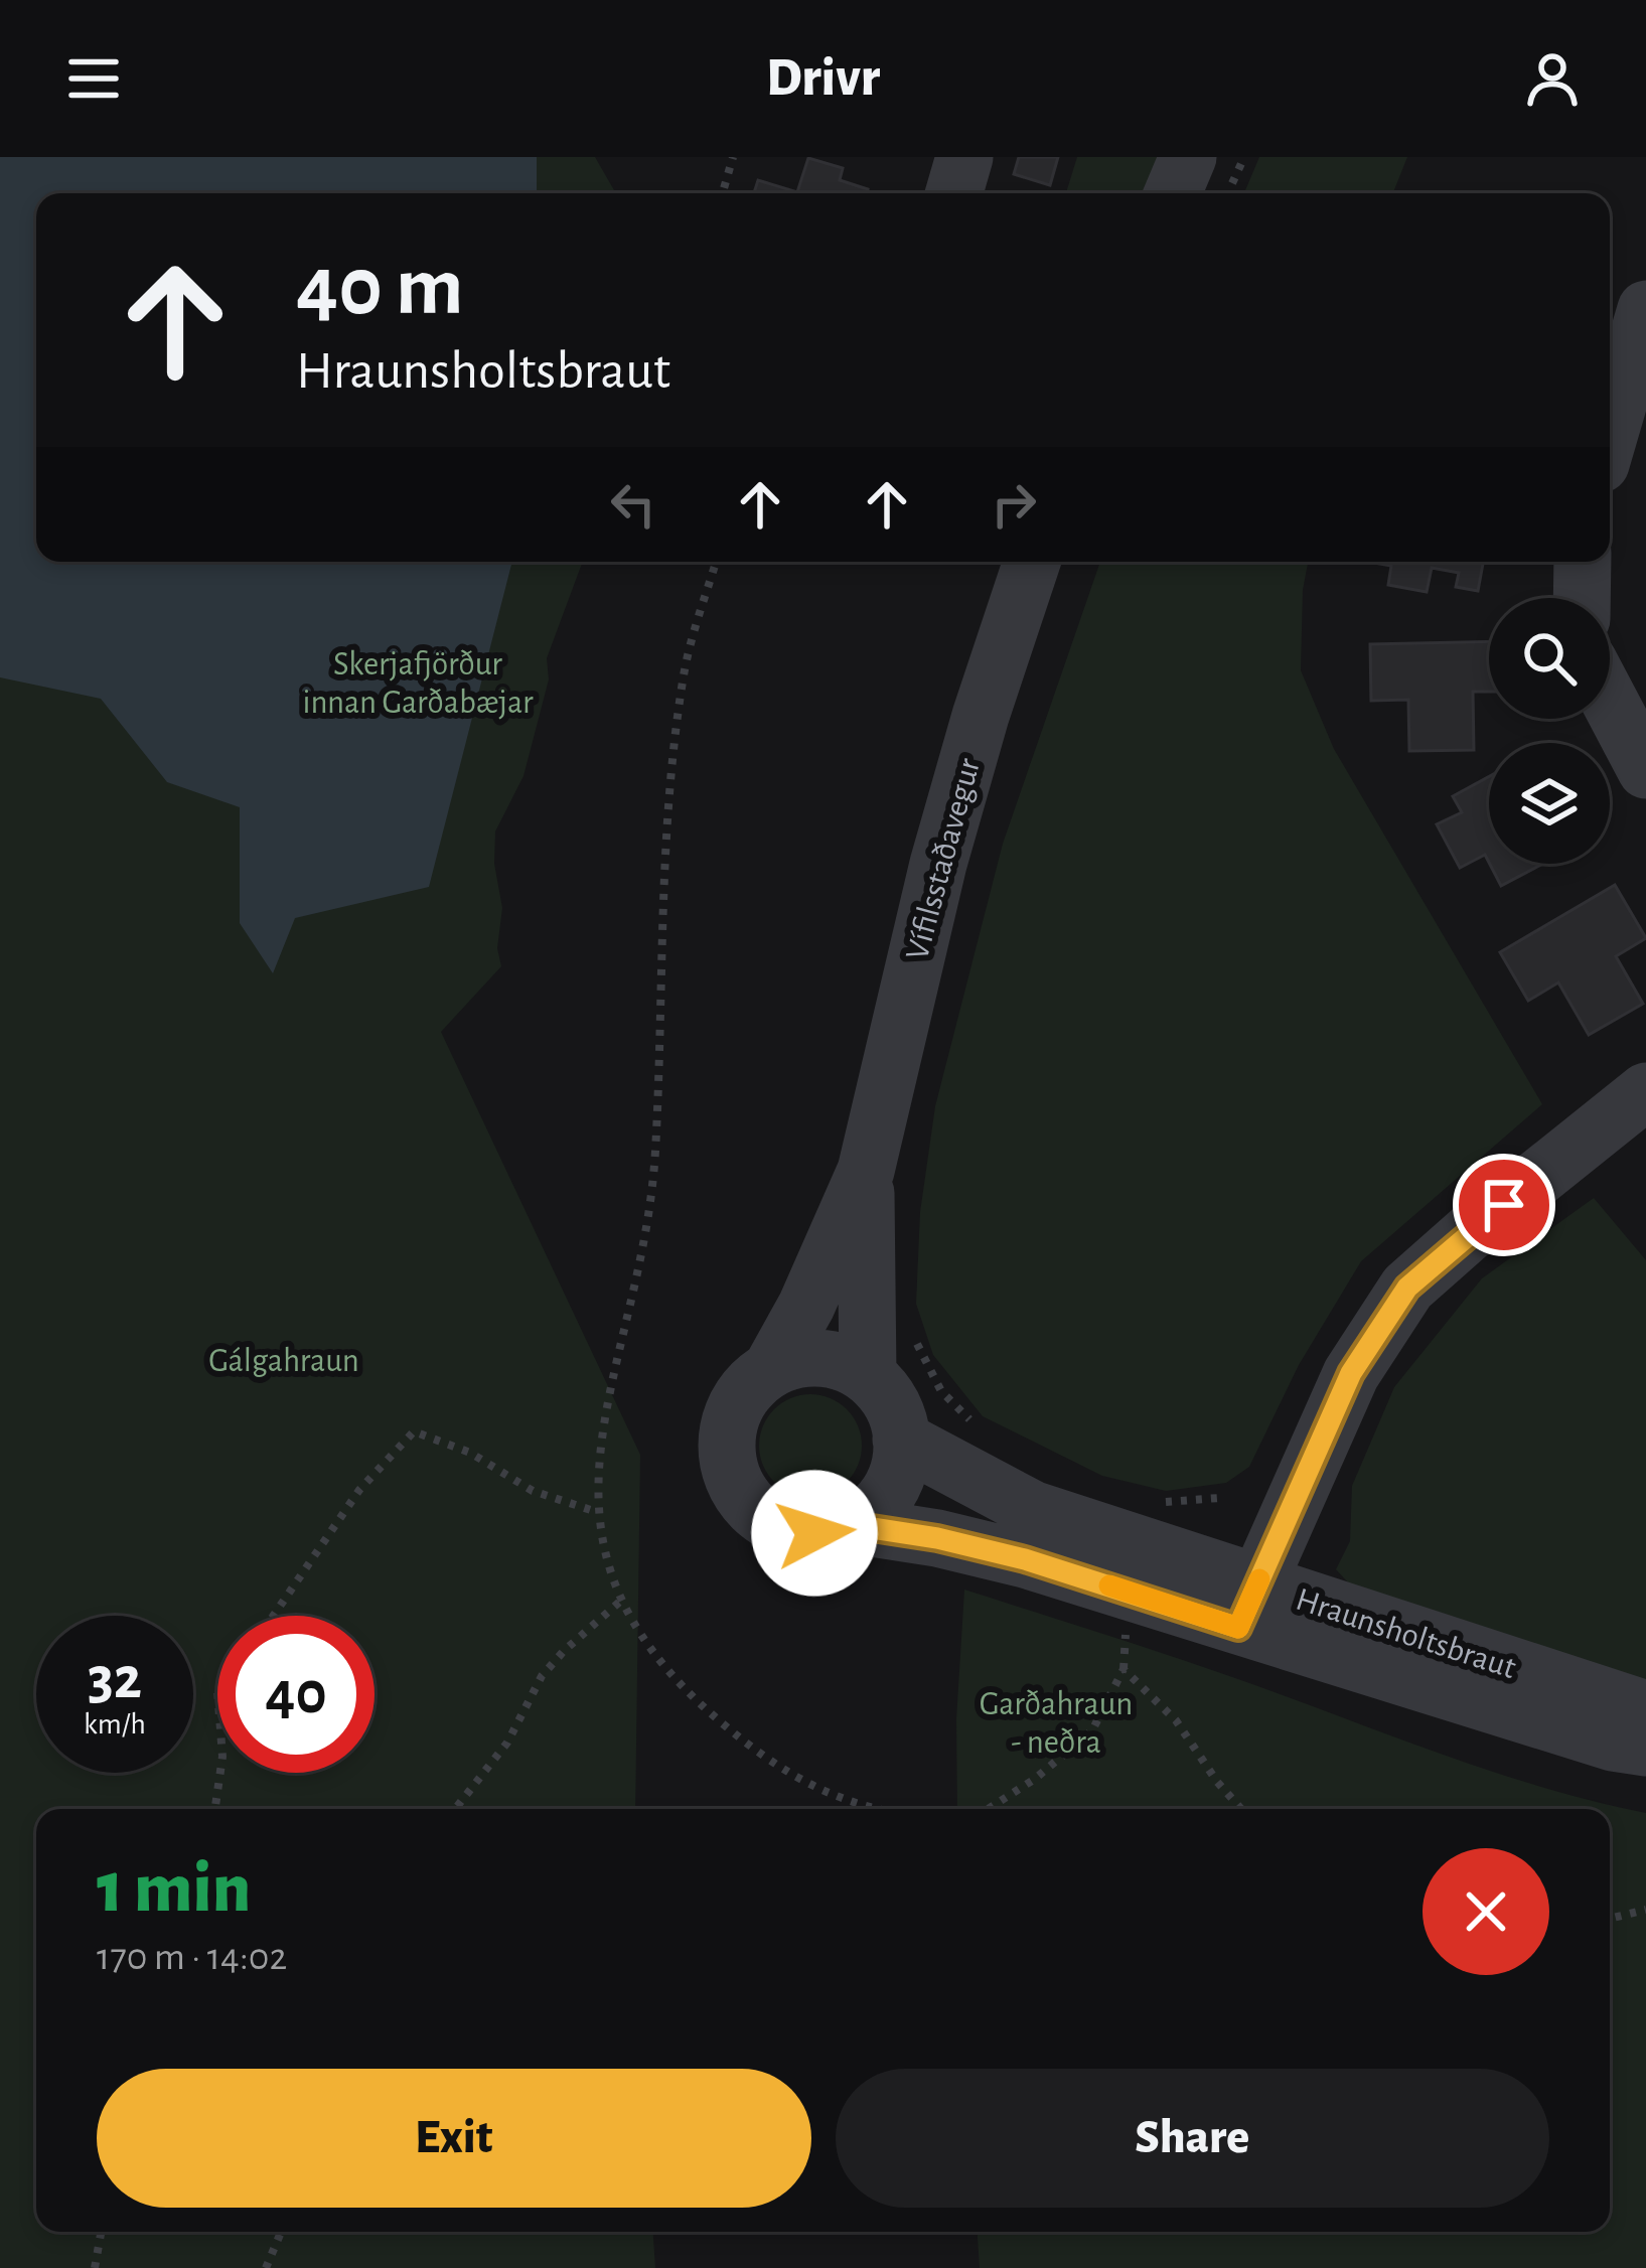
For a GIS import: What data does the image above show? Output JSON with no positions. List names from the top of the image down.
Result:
{
  "streets": {
    "street": ["Vífilsstaðavegur", "Hraunsholtsbraut"]
  },
  "crossings": [
    ["Vífilsstaðavegur", "Hraunsholtsbraut"]
  ],
  "parks": ["Skerjafjörður innan Garðabæjar", "Gálgahraun", "Garðahraun - neðra"],
  "page": {
    "header": "Drivr",
    "turn": ["40 m", "Hraunsholtsbraut"],
    "speed": "32 km/h",
    "limit": "40",
    "heading": ["1 min", "170 m · 14:02"],
    "buttons": ["Exit", "Share"]
  }
}
